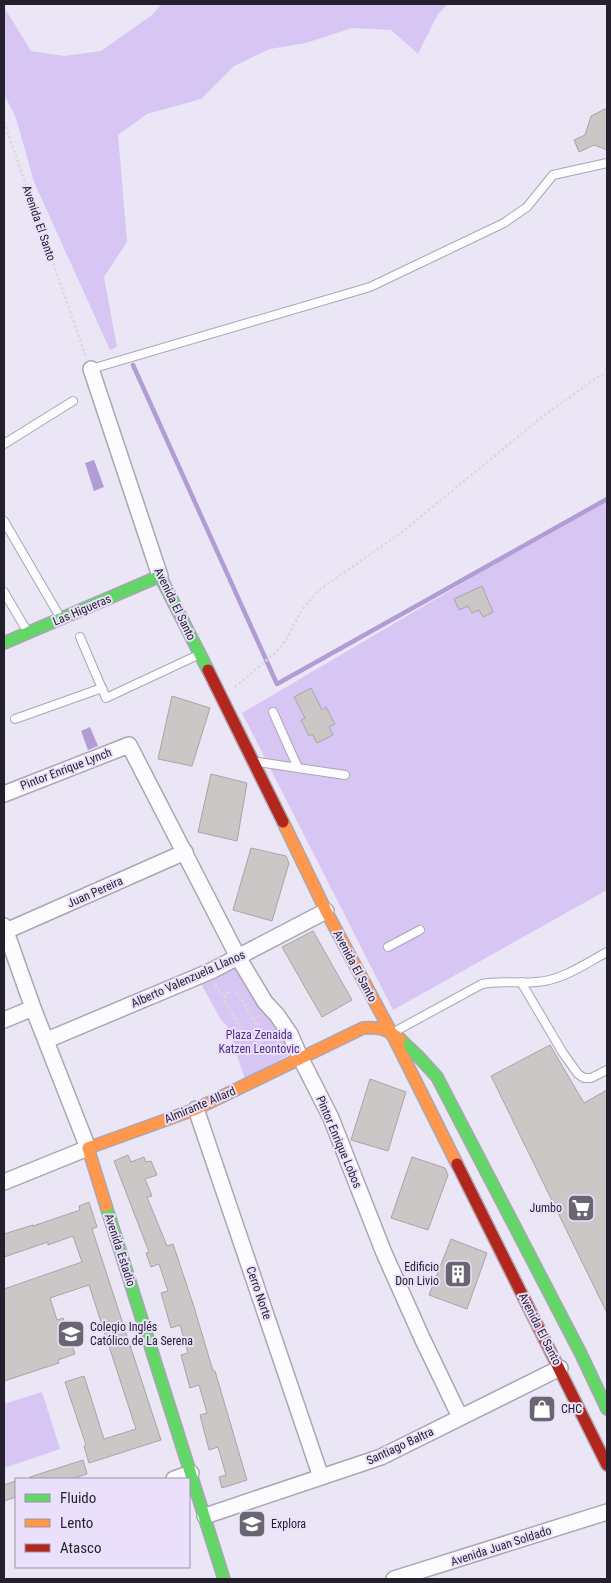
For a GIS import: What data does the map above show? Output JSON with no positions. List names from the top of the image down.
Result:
{
  "streets": {
    "main road": [
      "Avenida El Santo",
      "Las Higueras",
      "Almirante Allard",
      "Avenida Estadio"
    ],
    "street": [
      "Pintor Enrique Lynch",
      "Juan Pereira",
      "Alberto Valenzuela Llanos",
      "Pintor Enrique Lobos",
      "Cerro Norte",
      "Santiago Baltra",
      "Avenida Juan Soldado"
    ]
  },
  "crossings": [
    ["Avenida El Santo", "Las Higueras"],
    ["Avenida El Santo", "Alberto Valenzuela Llanos"],
    ["Avenida El Santo", "Almirante Allard"],
    ["Avenida El Santo", "Santiago Baltra"],
    ["Pintor Enrique Lynch", "Pintor Enrique Lobos"],
    ["Juan Pereira", "Pintor Enrique Lobos"],
    ["Juan Pereira", "Avenida Estadio"],
    ["Alberto Valenzuela Llanos", "Pintor Enrique Lobos"],
    ["Alberto Valenzuela Llanos", "Avenida Estadio"],
    ["Almirante Allard", "Pintor Enrique Lobos"],
    ["Almirante Allard", "Avenida Estadio"],
    ["Almirante Allard", "Cerro Norte"],
    ["Pintor Enrique Lobos", "Santiago Baltra"],
    ["Avenida Estadio", "Santiago Baltra"],
    ["Cerro Norte", "Santiago Baltra"]
  ],
  "parks": ["Plaza Zenaida Katzen Leontovic"],
  "places": {
    "supermarket": ["Jumbo"],
    "building": ["Edificio Don Livio"],
    "school or university": ["Colegio Inglés Católico de La Serena", "Explora"],
    "shop": ["CHC"]
  },
  "legend": ["Fluido", "Lento", "Atasco"]
}
